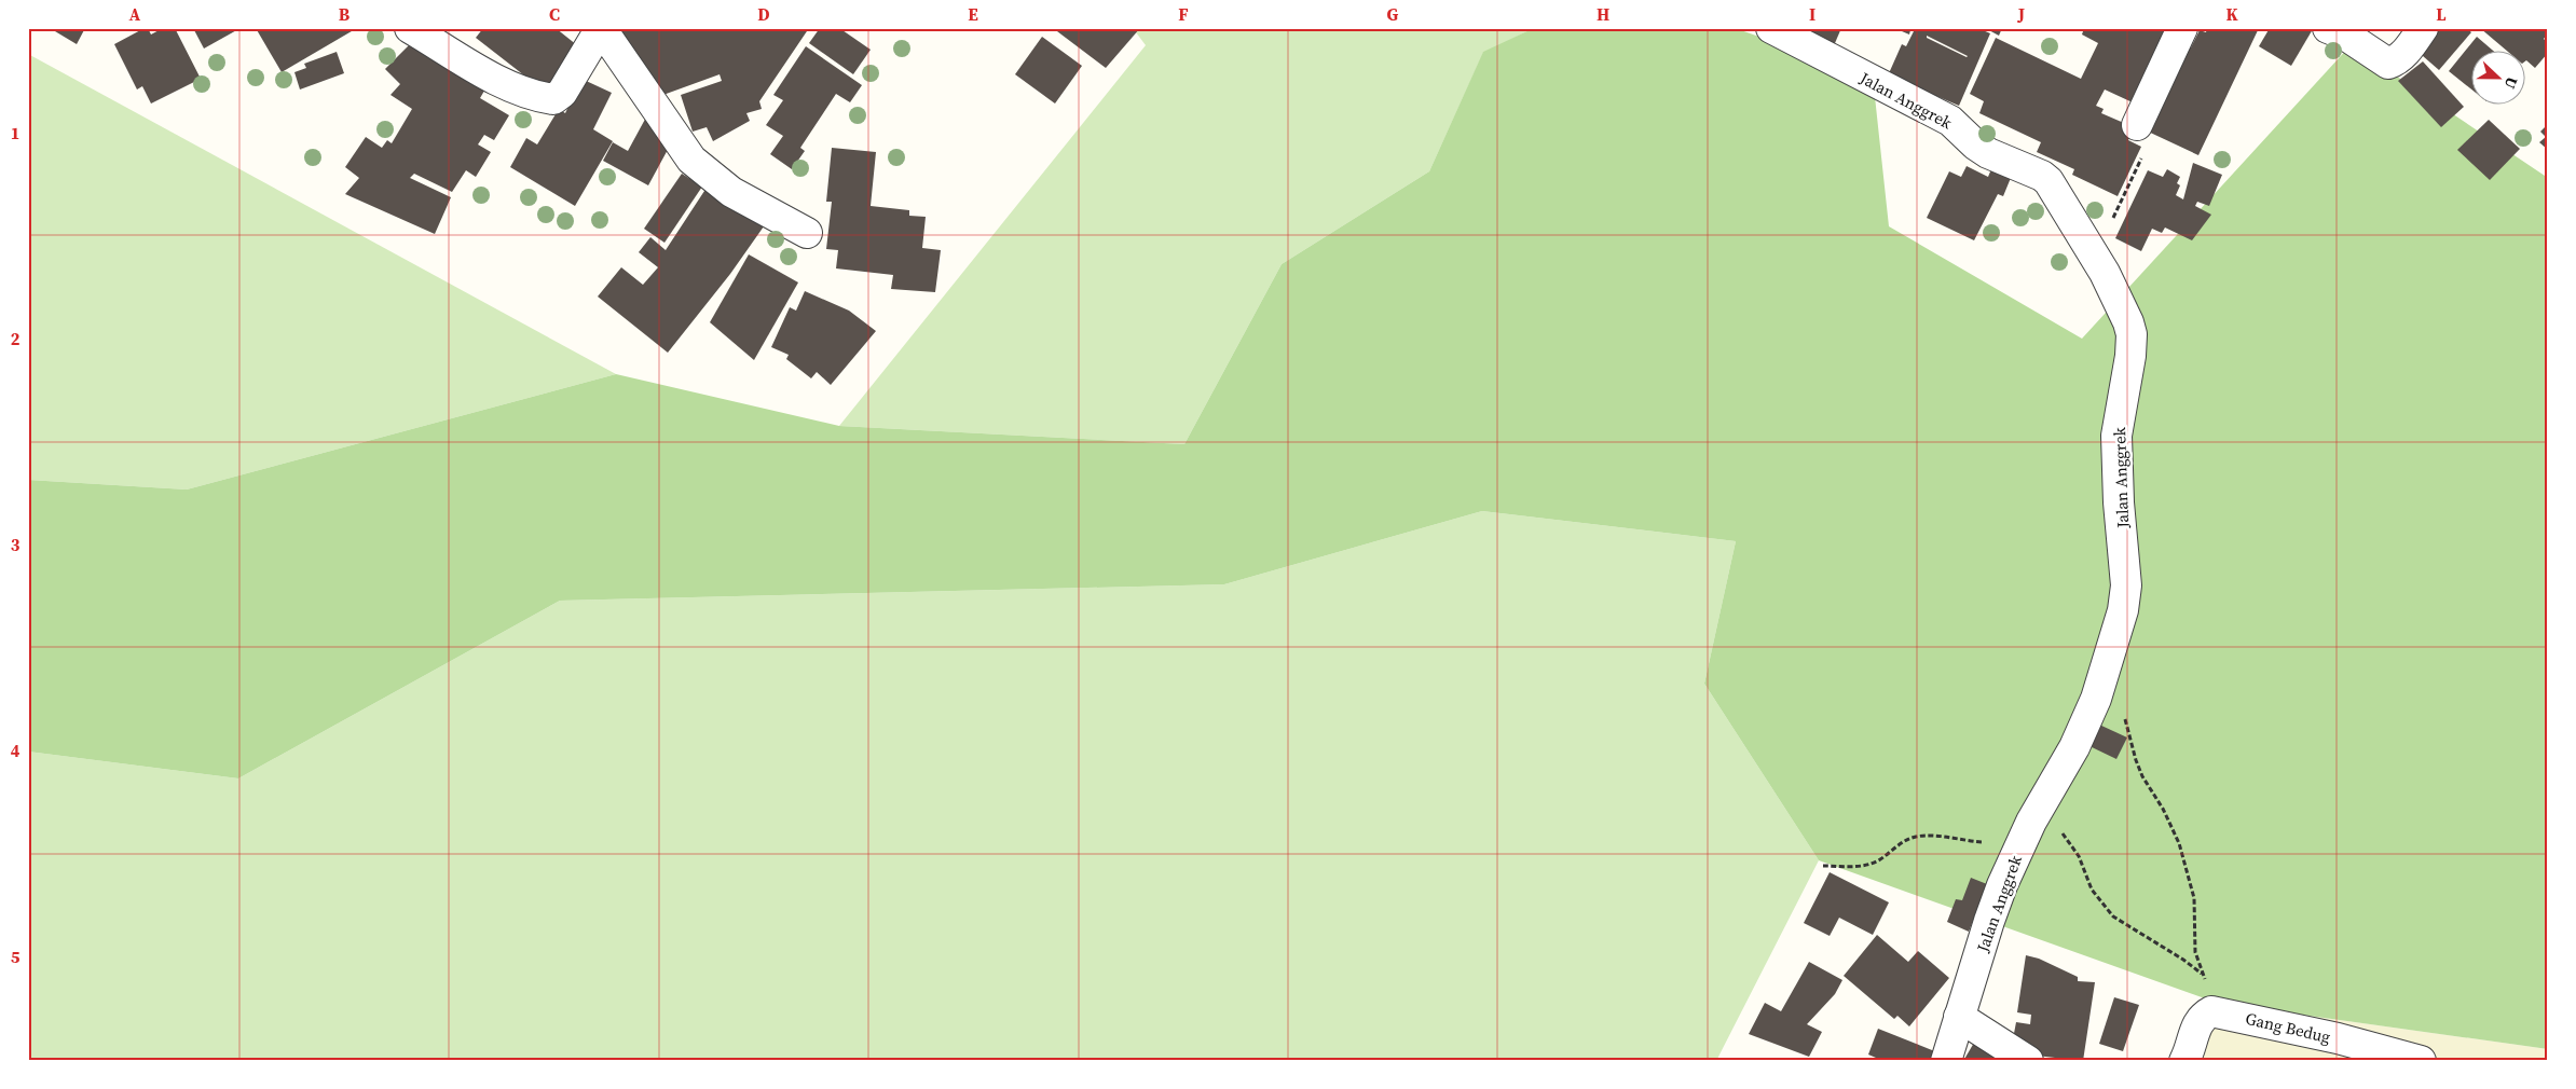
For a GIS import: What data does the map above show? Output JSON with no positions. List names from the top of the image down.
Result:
{
  "streets": {
    "street": ["Jalan Anggrek", "Gang Bedug"]
  },
  "north": "right",
  "grid": {
    "columns": [
      "A",
      "B",
      "C",
      "D",
      "E",
      "F",
      "G",
      "H",
      "I",
      "J",
      "K",
      "L"
    ],
    "rows": [
      "1",
      "2",
      "3",
      "4",
      "5"
    ]
  }
}
